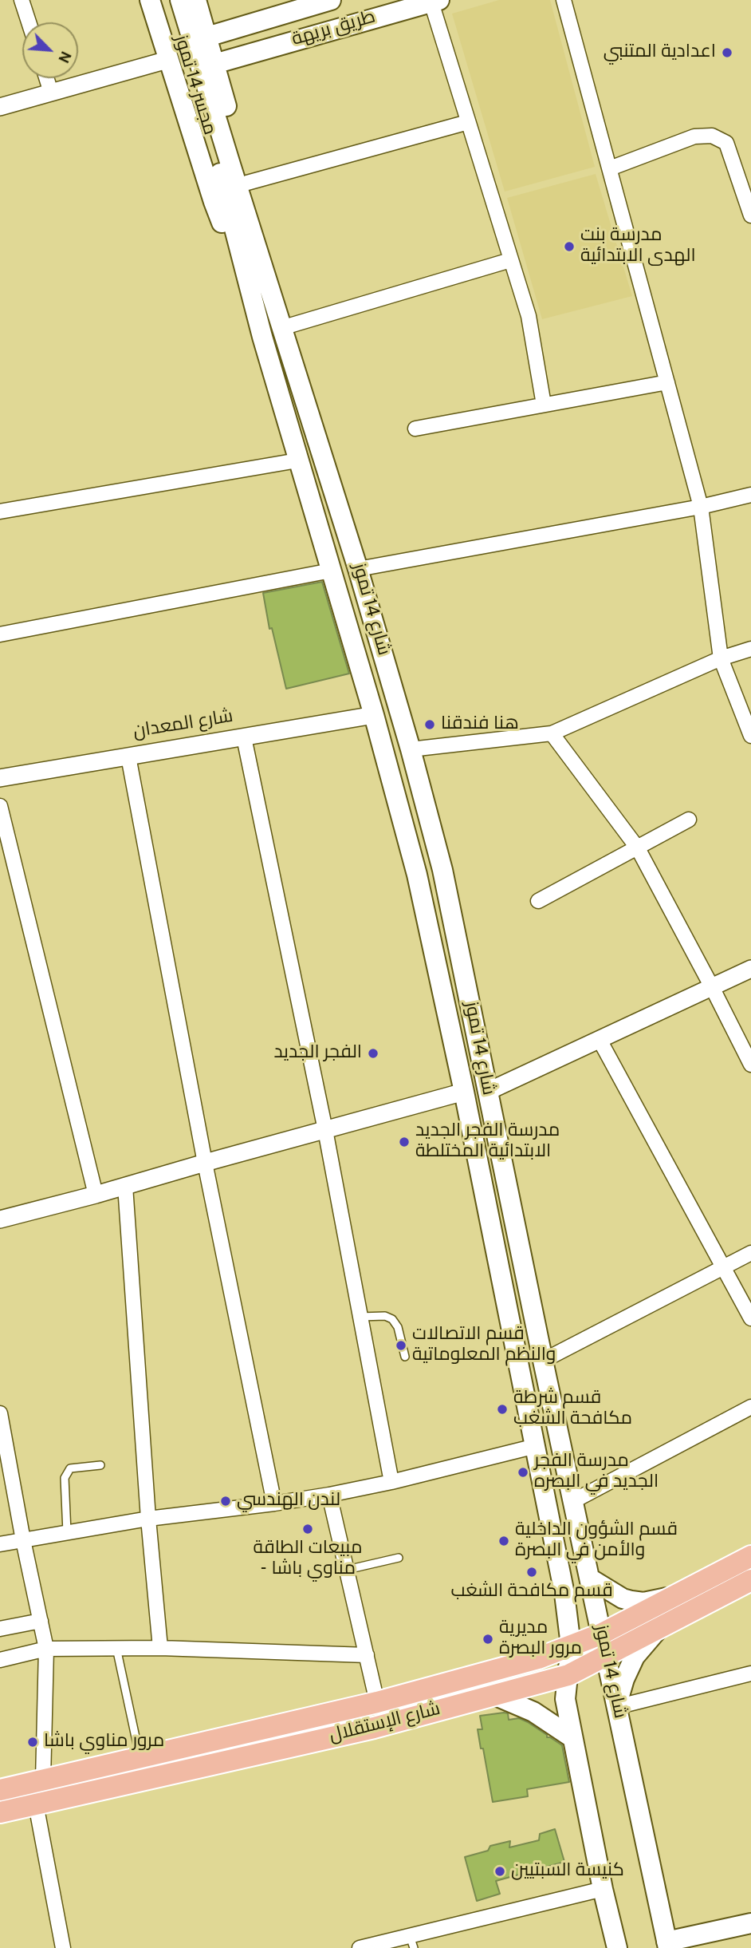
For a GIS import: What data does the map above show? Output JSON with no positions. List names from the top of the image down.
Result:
{
  "streets": {
    "main road": [
      "طريق بريهة",
      "مجسر 14 تموز",
      "شارع 14 تموز",
      "شارع الإستقلال"
    ],
    "street": ["شارع المعدان"]
  },
  "crossings": [
    ["مجسر 14 تموز", "شارع 14 تموز"],
    ["شارع 14 تموز", "شارع المعدان"],
    ["شارع 14 تموز", "شارع الإستقلال"]
  ],
  "places": [
    "اعدادية المتنبي",
    "مدرسة بنت الهدى اﻻبتدائية",
    "هنا فندقنا",
    "الفجر الجديد",
    "مدرسة الفجر الجديد الابتدائية المختلطة",
    "قسم الاتصالات والنظم المعلوماتية",
    "قسم شرطة مكافحة الشغب",
    "مدرسة الفجر الجديد في البصره",
    "لندن الهندسي",
    "مبيعات الطاقة - مناوي باشا",
    "قسم الشؤون الداخلية والأمن في البصرة",
    "قسم مكافحة الشغب",
    "مديرية مرور البصرة",
    "مرور مناوي باشا",
    "كنيسة السبتيين"
  ],
  "north": "bottom right"
}
